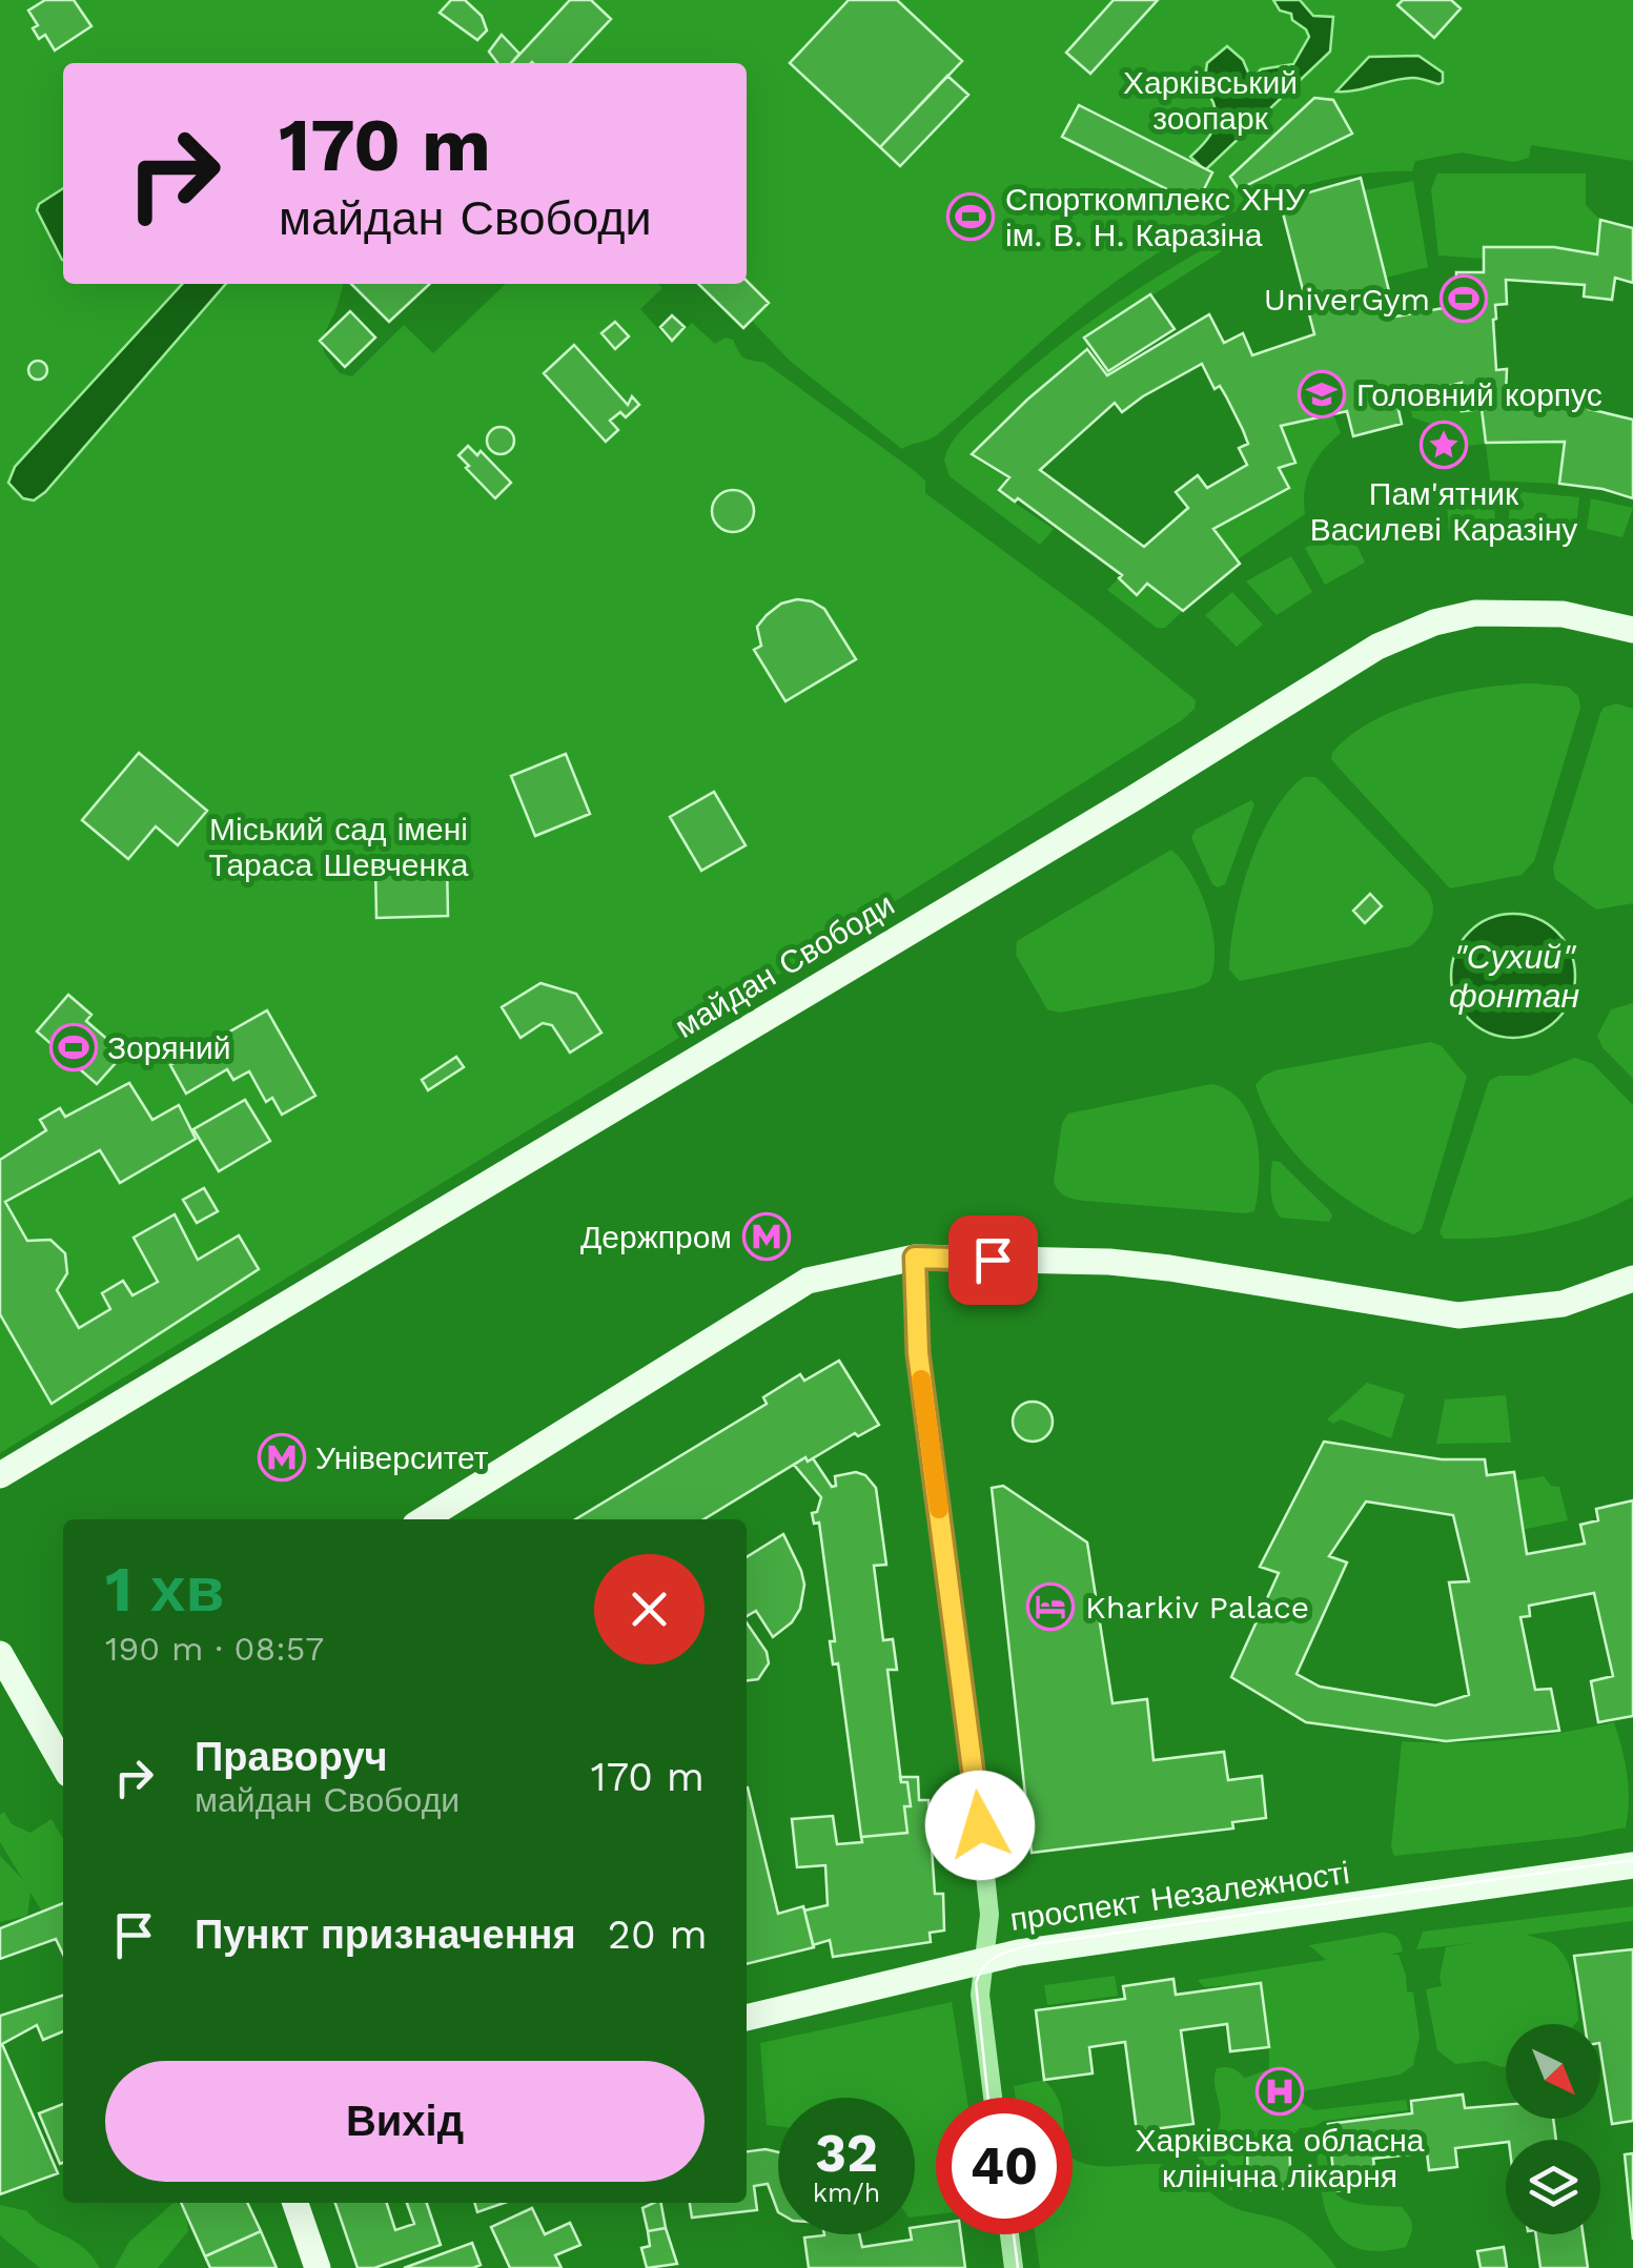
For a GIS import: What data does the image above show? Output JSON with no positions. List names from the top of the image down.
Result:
{
  "streets": {
    "main road": ["майдан Свободи", "проспект Незалежності"]
  },
  "water": ["\"Сухий\" фонтан"],
  "parks": ["Харківський зоопарк", "Міський сад імені Тараса Шевченка"],
  "places": {
    "sports": ["Спорткомплекс ХНУ ім. В. Н. Каразіна", "UniverGym", "Зоряний"],
    "school or university": ["Головний корпус"],
    "place": ["Пам'ятник Василеві Каразіну"],
    "metro station": ["Держпром", "Університет"],
    "hotel": ["Kharkiv Palace"],
    "hospital": ["Харківська обласна клінічна лікарня"]
  },
  "north": "bottom right",
  "page": {
    "turn": ["170 m", "майдан Свободи"],
    "heading": ["1 хв", "190 m · 08:57"],
    "list": [
      {
        "name": "Праворуч",
        "note": "майдан Свободи",
        "value": "170 m"
      },
      {
        "name": "Пункт призначення",
        "value": "20 m"
      }
    ],
    "buttons": "Вихід",
    "speed": "32 km/h",
    "limit": "40"
  }
}
